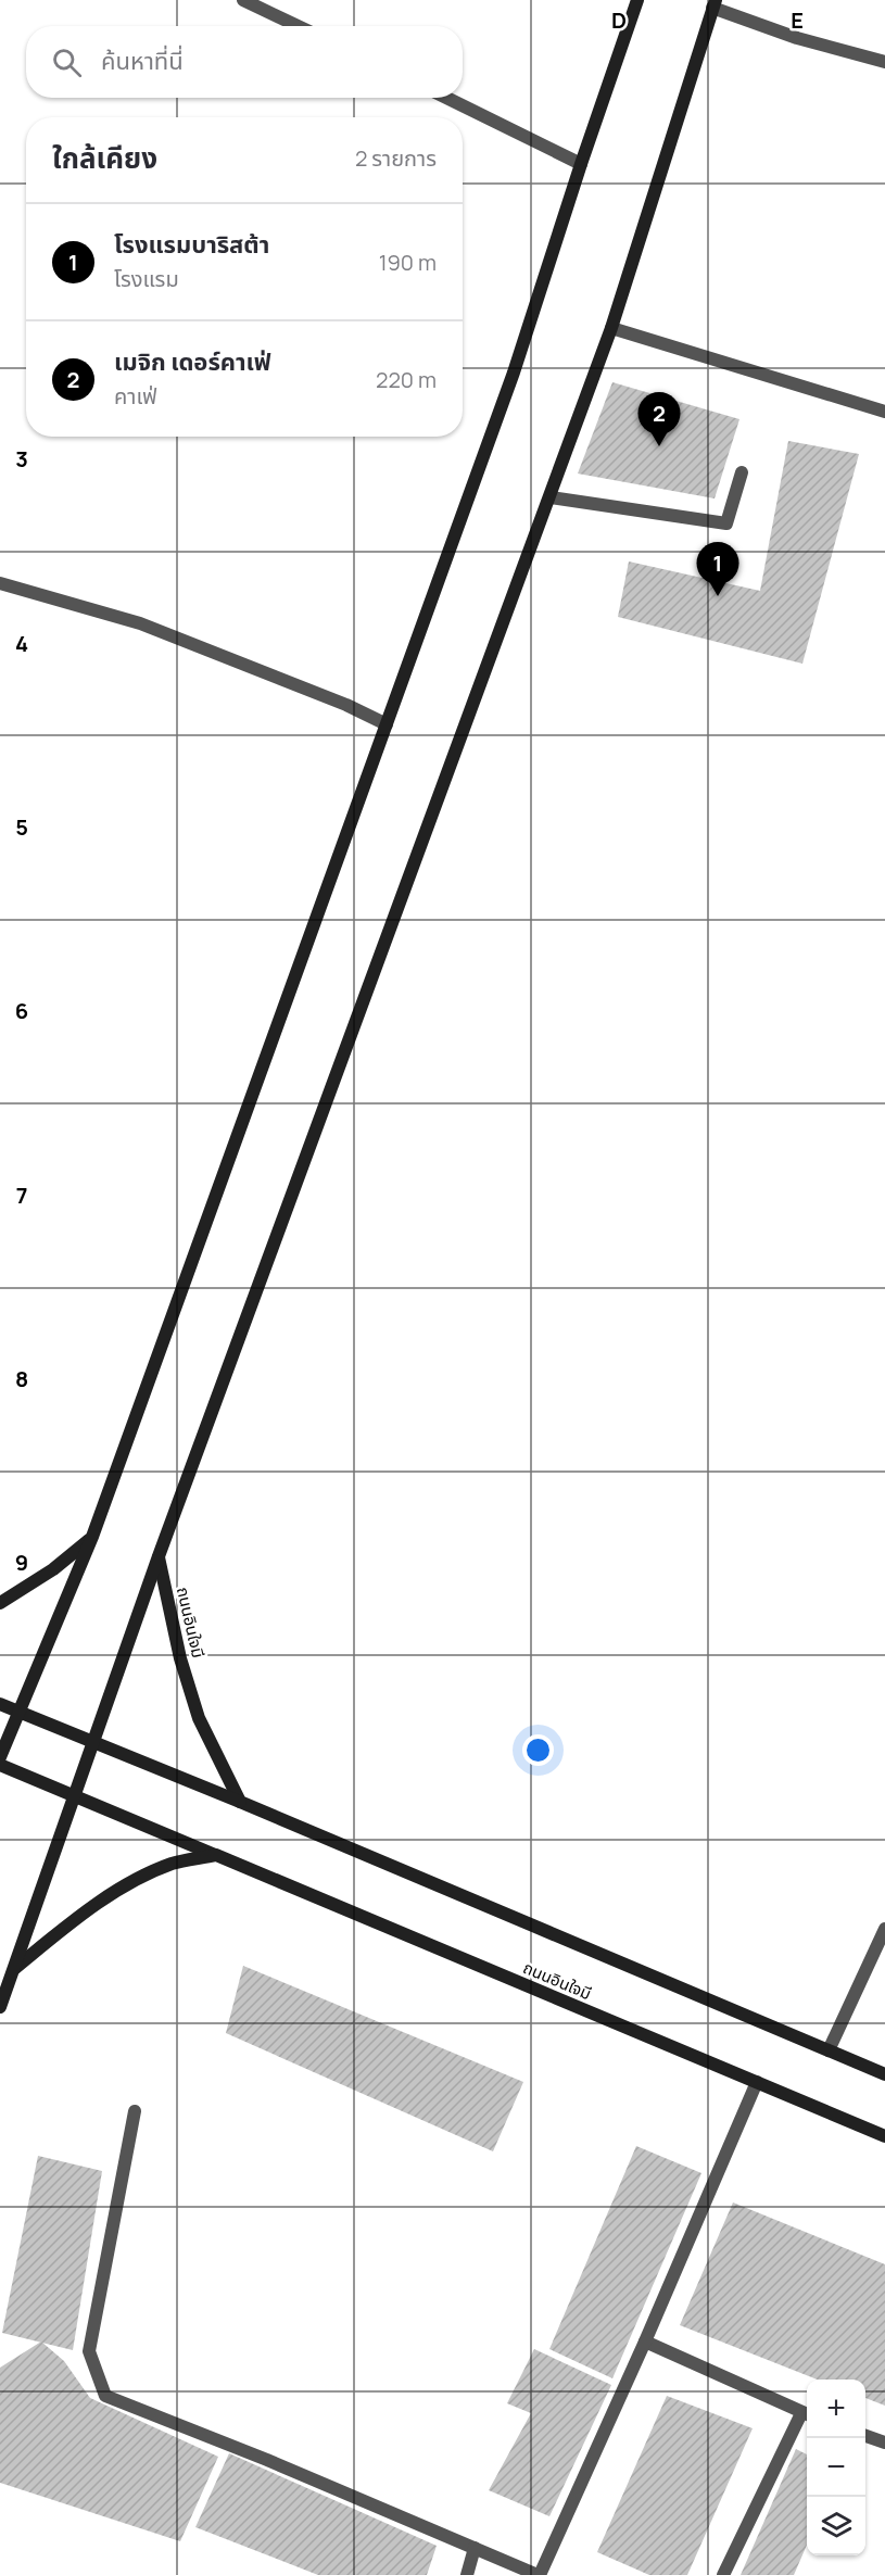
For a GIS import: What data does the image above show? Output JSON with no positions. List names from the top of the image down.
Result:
{
  "streets": {
    "main road": ["ถนนอินใจมี"]
  },
  "page": {
    "search": "ค้นหาที่นี่",
    "heading": ["ใกล้เคียง", "2 รายการ"],
    "list": [
      {
        "mark": "1",
        "name": "โรงแรมบาริสต้า",
        "note": "โรงแรม",
        "value": "190 m"
      },
      {
        "mark": "2",
        "name": "เมจิก เดอร์คาเฟ่",
        "note": "คาเฟ่",
        "value": "220 m"
      }
    ],
    "pins": ["2", "1"],
    "map_buttons": ["+", "−"]
  },
  "grid": {
    "columns": ["D", "E"],
    "rows": [
      "3",
      "4",
      "5",
      "6",
      "7",
      "8",
      "9"
    ]
  }
}
